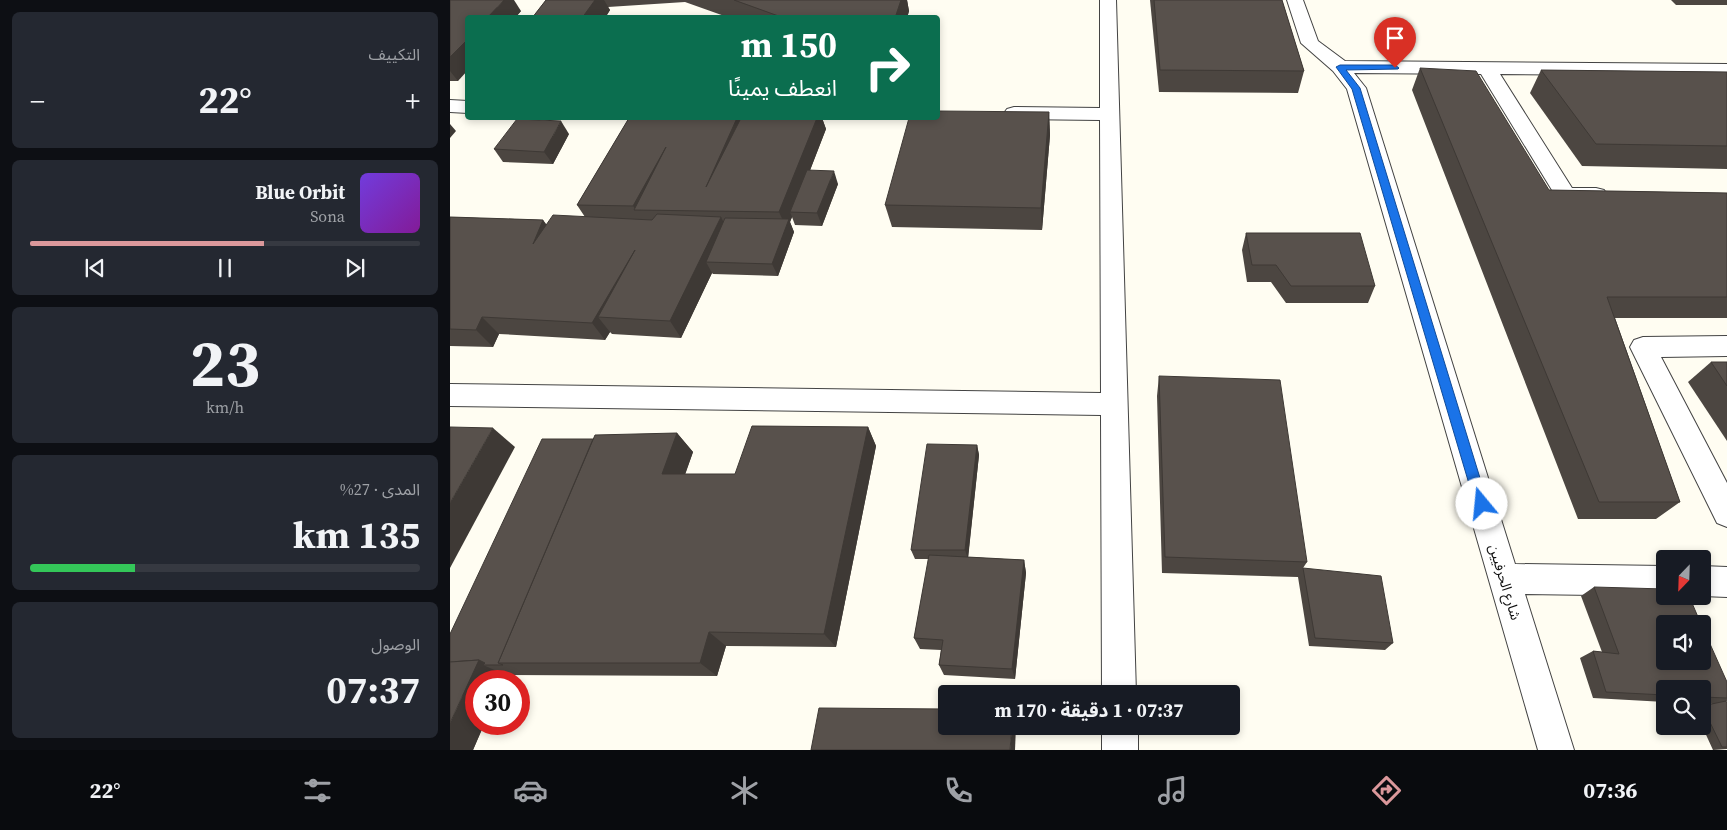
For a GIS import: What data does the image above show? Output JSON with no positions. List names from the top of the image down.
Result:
{
  "streets": {
    "street": ["شارع الحرفيين"]
  },
  "north": "bottom left",
  "page": {
    "tile": [
      "التكييف",
      ["23", "km/h"],
      ["المدى · 27%", "135 km"],
      ["الوصول", "07:37"]
    ],
    "turn": ["150 m", "انعطف يمينًا"],
    "heat": ["−", "22°", "+"],
    "song": ["Blue Orbit", "Sona"],
    "limit": "30",
    "trip": "07:37 · 1 دقيقة · 170 m",
    "tabs": ["07:36", "22°"]
  }
}
